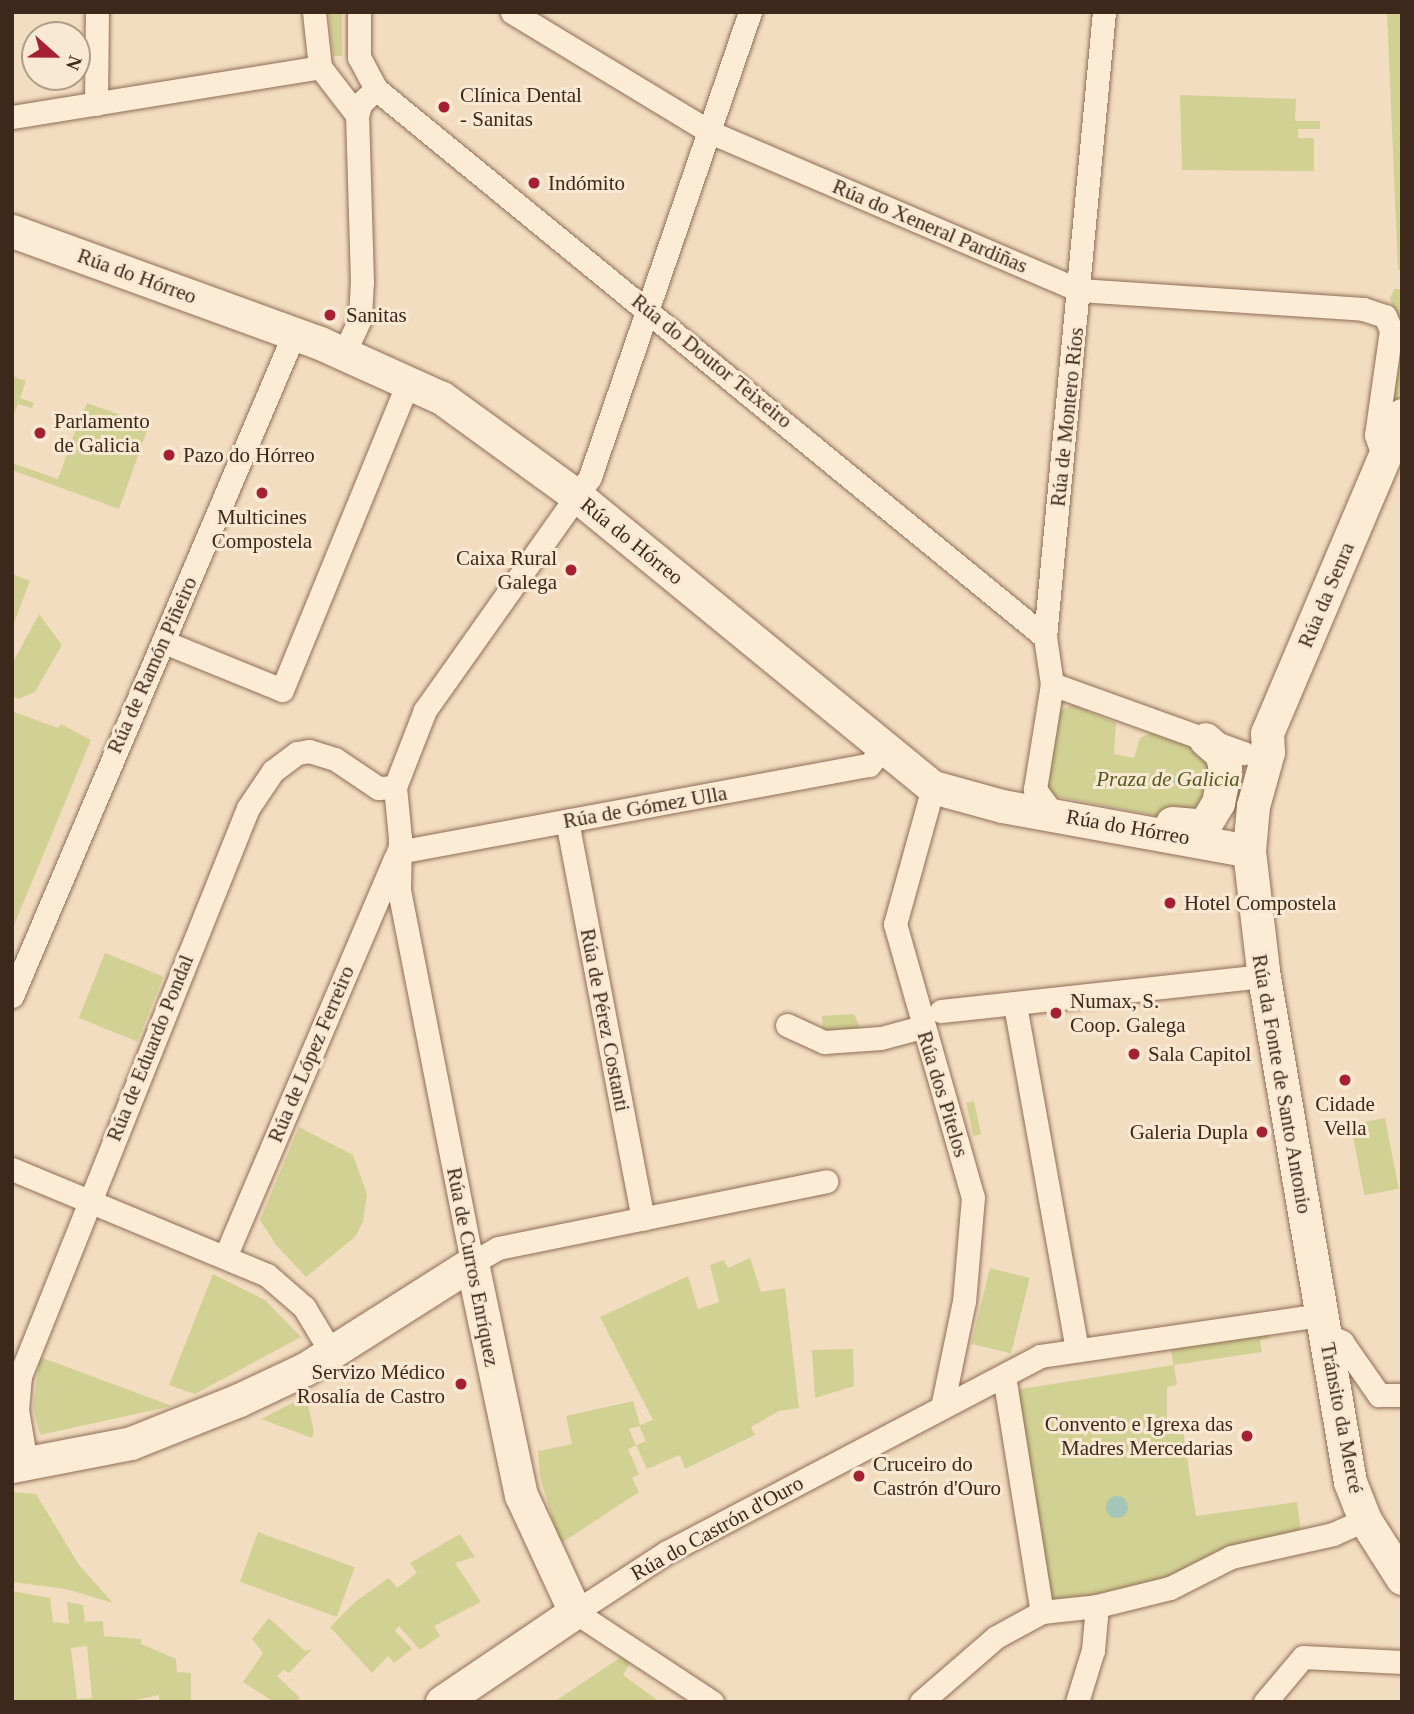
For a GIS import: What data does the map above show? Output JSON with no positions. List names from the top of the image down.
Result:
{
  "streets": {
    "street": [
      "Rúa do Xeneral Pardiñas",
      "Rúa do Hórreo",
      "Rúa do Doutor Teixeiro",
      "Rúa de Montero Ríos",
      "Rúa da Senra",
      "Rúa de Ramón Piñeiro",
      "Rúa de Gómez Ulla",
      "Rúa de Pérez Costanti",
      "Rúa de Eduardo Pondal",
      "Rúa de López Ferreiro",
      "Rúa da Fonte de Santo Antonio",
      "Rúa dos Pitelos",
      "Rúa de Curros Enríquez",
      "Tránsito da Mercé",
      "Rúa do Castrón d'Ouro"
    ]
  },
  "crossings": [
    ["Rúa do Xeneral Pardiñas", "Rúa de Montero Ríos"],
    ["Rúa do Xeneral Pardiñas", "Rúa da Senra"],
    ["Rúa do Hórreo", "Rúa de Montero Ríos"],
    ["Rúa do Hórreo", "Rúa da Senra"],
    ["Rúa do Hórreo", "Rúa de Ramón Piñeiro"],
    ["Rúa do Hórreo", "Rúa de Gómez Ulla"],
    ["Rúa do Hórreo", "Rúa da Fonte de Santo Antonio"],
    ["Rúa do Hórreo", "Rúa dos Pitelos"],
    ["Rúa do Doutor Teixeiro", "Rúa de Montero Ríos"],
    ["Rúa da Senra", "Rúa da Fonte de Santo Antonio"],
    ["Rúa de Gómez Ulla", "Rúa de Pérez Costanti"],
    ["Rúa de Gómez Ulla", "Rúa de López Ferreiro"],
    ["Rúa de Gómez Ulla", "Rúa de Curros Enríquez"],
    ["Rúa de Eduardo Pondal", "Rúa de Curros Enríquez"],
    ["Rúa de López Ferreiro", "Rúa de Curros Enríquez"],
    ["Rúa da Fonte de Santo Antonio", "Tránsito da Mercé"],
    ["Rúa da Fonte de Santo Antonio", "Rúa do Castrón d'Ouro"],
    ["Rúa dos Pitelos", "Rúa do Castrón d'Ouro"],
    ["Rúa de Curros Enríquez", "Rúa do Castrón d'Ouro"],
    ["Tránsito da Mercé", "Rúa do Castrón d'Ouro"]
  ],
  "parks": ["Praza de Galicia"],
  "places": [
    "Clínica Dental - Sanitas",
    "Indómito",
    "Sanitas",
    "Parlamento de Galicia",
    "Pazo do Hórreo",
    "Multicines Compostela",
    "Caixa Rural Galega",
    "Hotel Compostela",
    "Numax, S. Coop. Galega",
    "Sala Capitol",
    "Cidade Vella",
    "Galeria Dupla",
    "Servizo Médico Rosalía de Castro",
    "Convento e Igrexa das Madres Mercedarias",
    "Cruceiro do Castrón d'Ouro"
  ],
  "north": "right"
}
